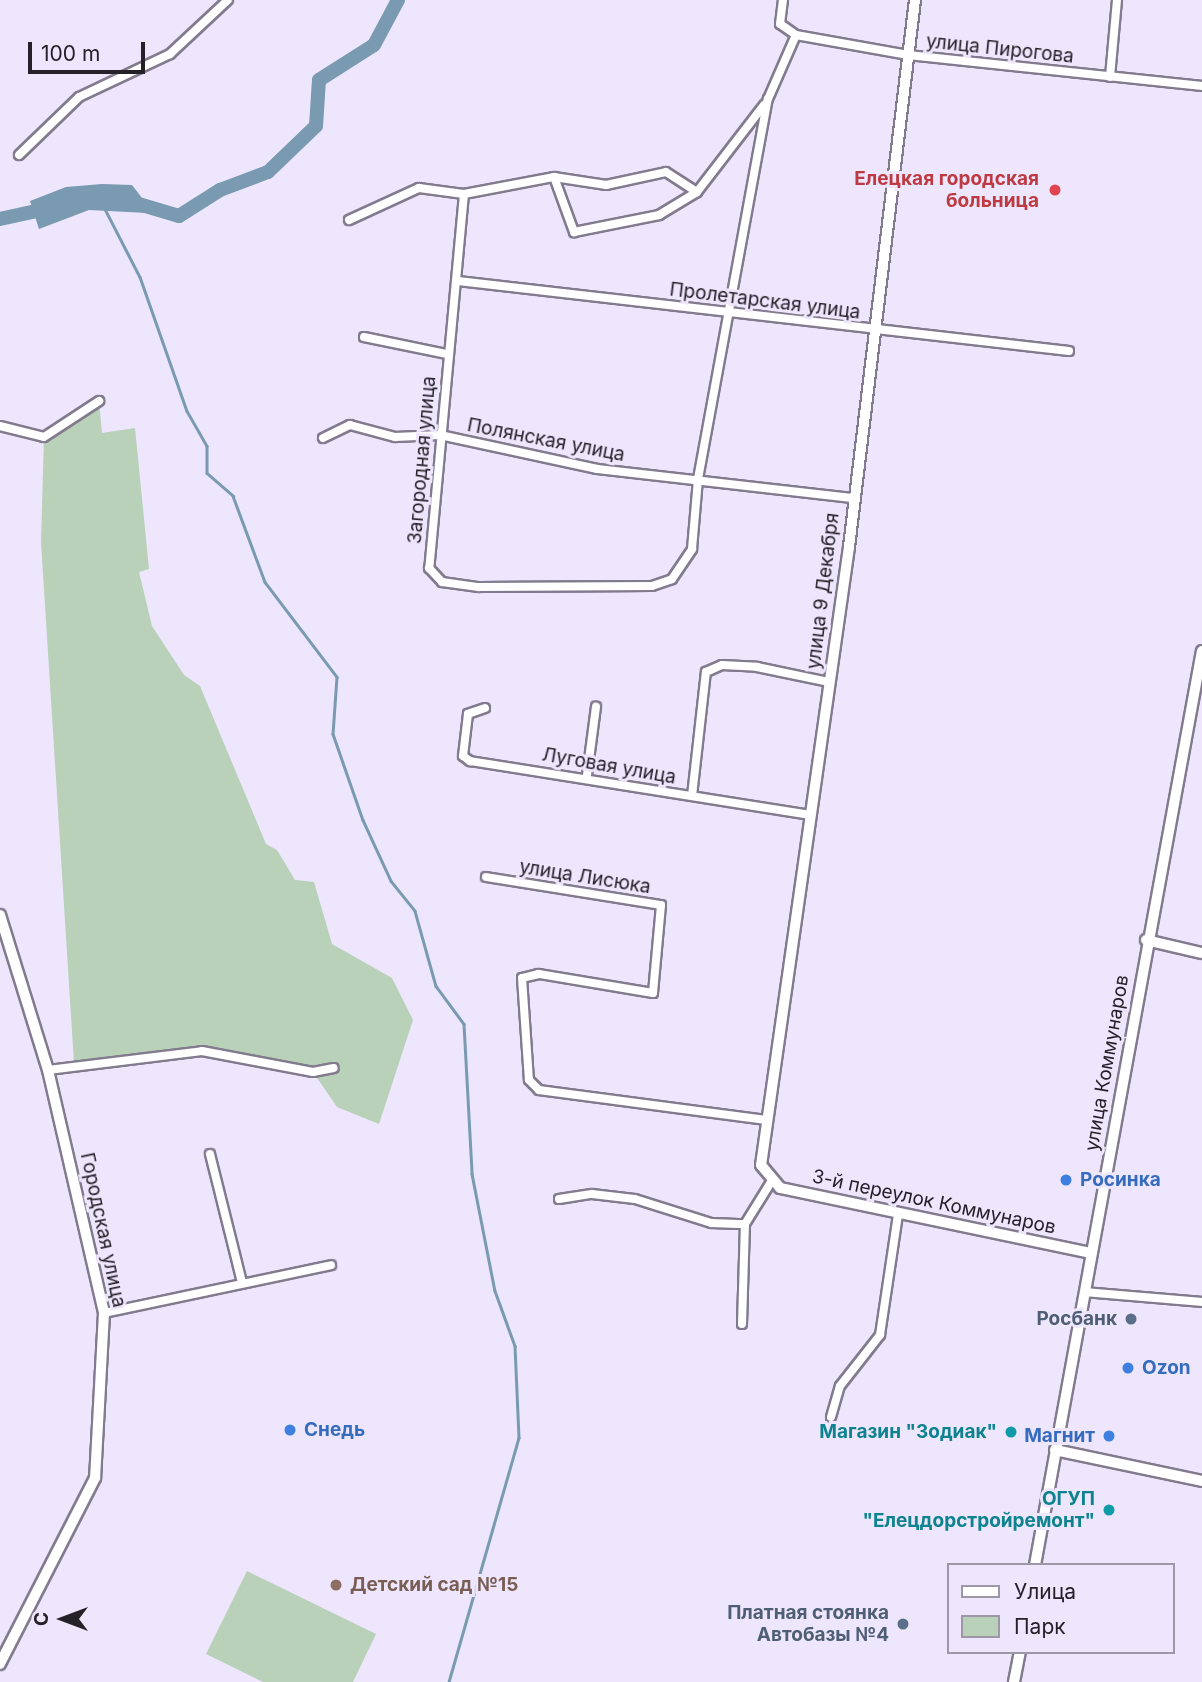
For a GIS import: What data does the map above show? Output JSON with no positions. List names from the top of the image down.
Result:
{
  "streets": {
    "main road": ["улица Коммунаров"],
    "street": [
      "улица Пирогова",
      "Пролетарская улица",
      "Полянская улица",
      "Загородная улица",
      "улица 9 Декабря",
      "Луговая улица",
      "улица Лисюка",
      "3-й переулок Коммунаров",
      "Городская улица"
    ]
  },
  "crossings": [
    ["улица Пирогова", "улица 9 Декабря"],
    ["Пролетарская улица", "Загородная улица"],
    ["Пролетарская улица", "улица 9 Декабря"],
    ["Полянская улица", "Загородная улица"],
    ["Полянская улица", "улица 9 Декабря"],
    ["улица 9 Декабря", "Луговая улица"],
    ["улица 9 Декабря", "улица Лисюка"],
    ["улица 9 Декабря", "3-й переулок Коммунаров"],
    ["улица Коммунаров", "3-й переулок Коммунаров"]
  ],
  "places": [
    "Елецкая городская больница",
    "Росинка",
    "Росбанк",
    "Ozon",
    "Снедь",
    "Магазин \"Зодиак\"",
    "Магнит",
    "ОГУП \"Елецдорстройремонт\"",
    "Детский сад №15",
    "Платная стоянка Автобазы №4"
  ],
  "legend": ["Улица", "Парк"],
  "scale_bar": "100 m",
  "north": "left"
}
